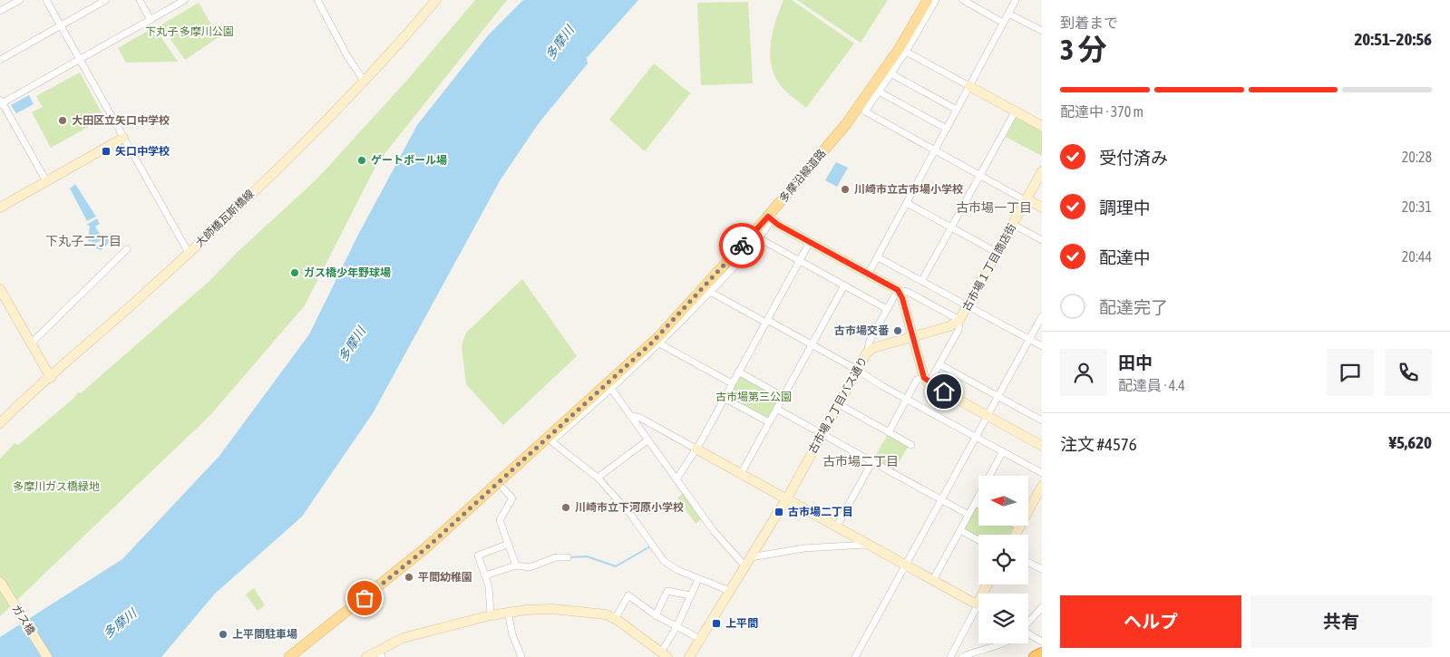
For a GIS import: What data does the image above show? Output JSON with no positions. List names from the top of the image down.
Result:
{
  "streets": {
    "main road": ["多摩沿線道路"],
    "street": [
      "大師橋瓦斯橋線",
      "古市場１丁目商店街",
      "古市場２丁目バス通り",
      "ガス橋"
    ]
  },
  "crossings": [
    ["古市場１丁目商店街", "古市場２丁目バス通り"]
  ],
  "districts": ["古市場一丁目", "下丸子二丁目", "古市場二丁目"],
  "water": ["多摩川"],
  "parks": ["下丸子 多摩川公園", "古市場第三公園", "多摩川ガス橋緑地"],
  "places": {
    "other": [
      "大田区立矢口中学校",
      "ゲートボール場",
      "川崎市立古市場小学校",
      "ガス橋少年野球場",
      "古市場交番",
      "川崎市立下河原小学校",
      "平間幼稚園",
      "上平間駐車場"
    ],
    "transit": ["矢口中学校", "古市場二丁目", "上平間"]
  },
  "north": "left",
  "page": {
    "heading": ["3 分", "到着まで", "20:51–20:56"],
    "panel": [
      "田中",
      "配達員 · 4.4",
      "注文 #4576",
      "¥5,620"
    ],
    "bar": "配達中 · 370 m",
    "list": [
      ["受付済み", "20:28"],
      ["調理中", "20:31"],
      ["配達中", "20:44"],
      "配達完了"
    ],
    "buttons": ["ヘルプ", "共有"]
  }
}
